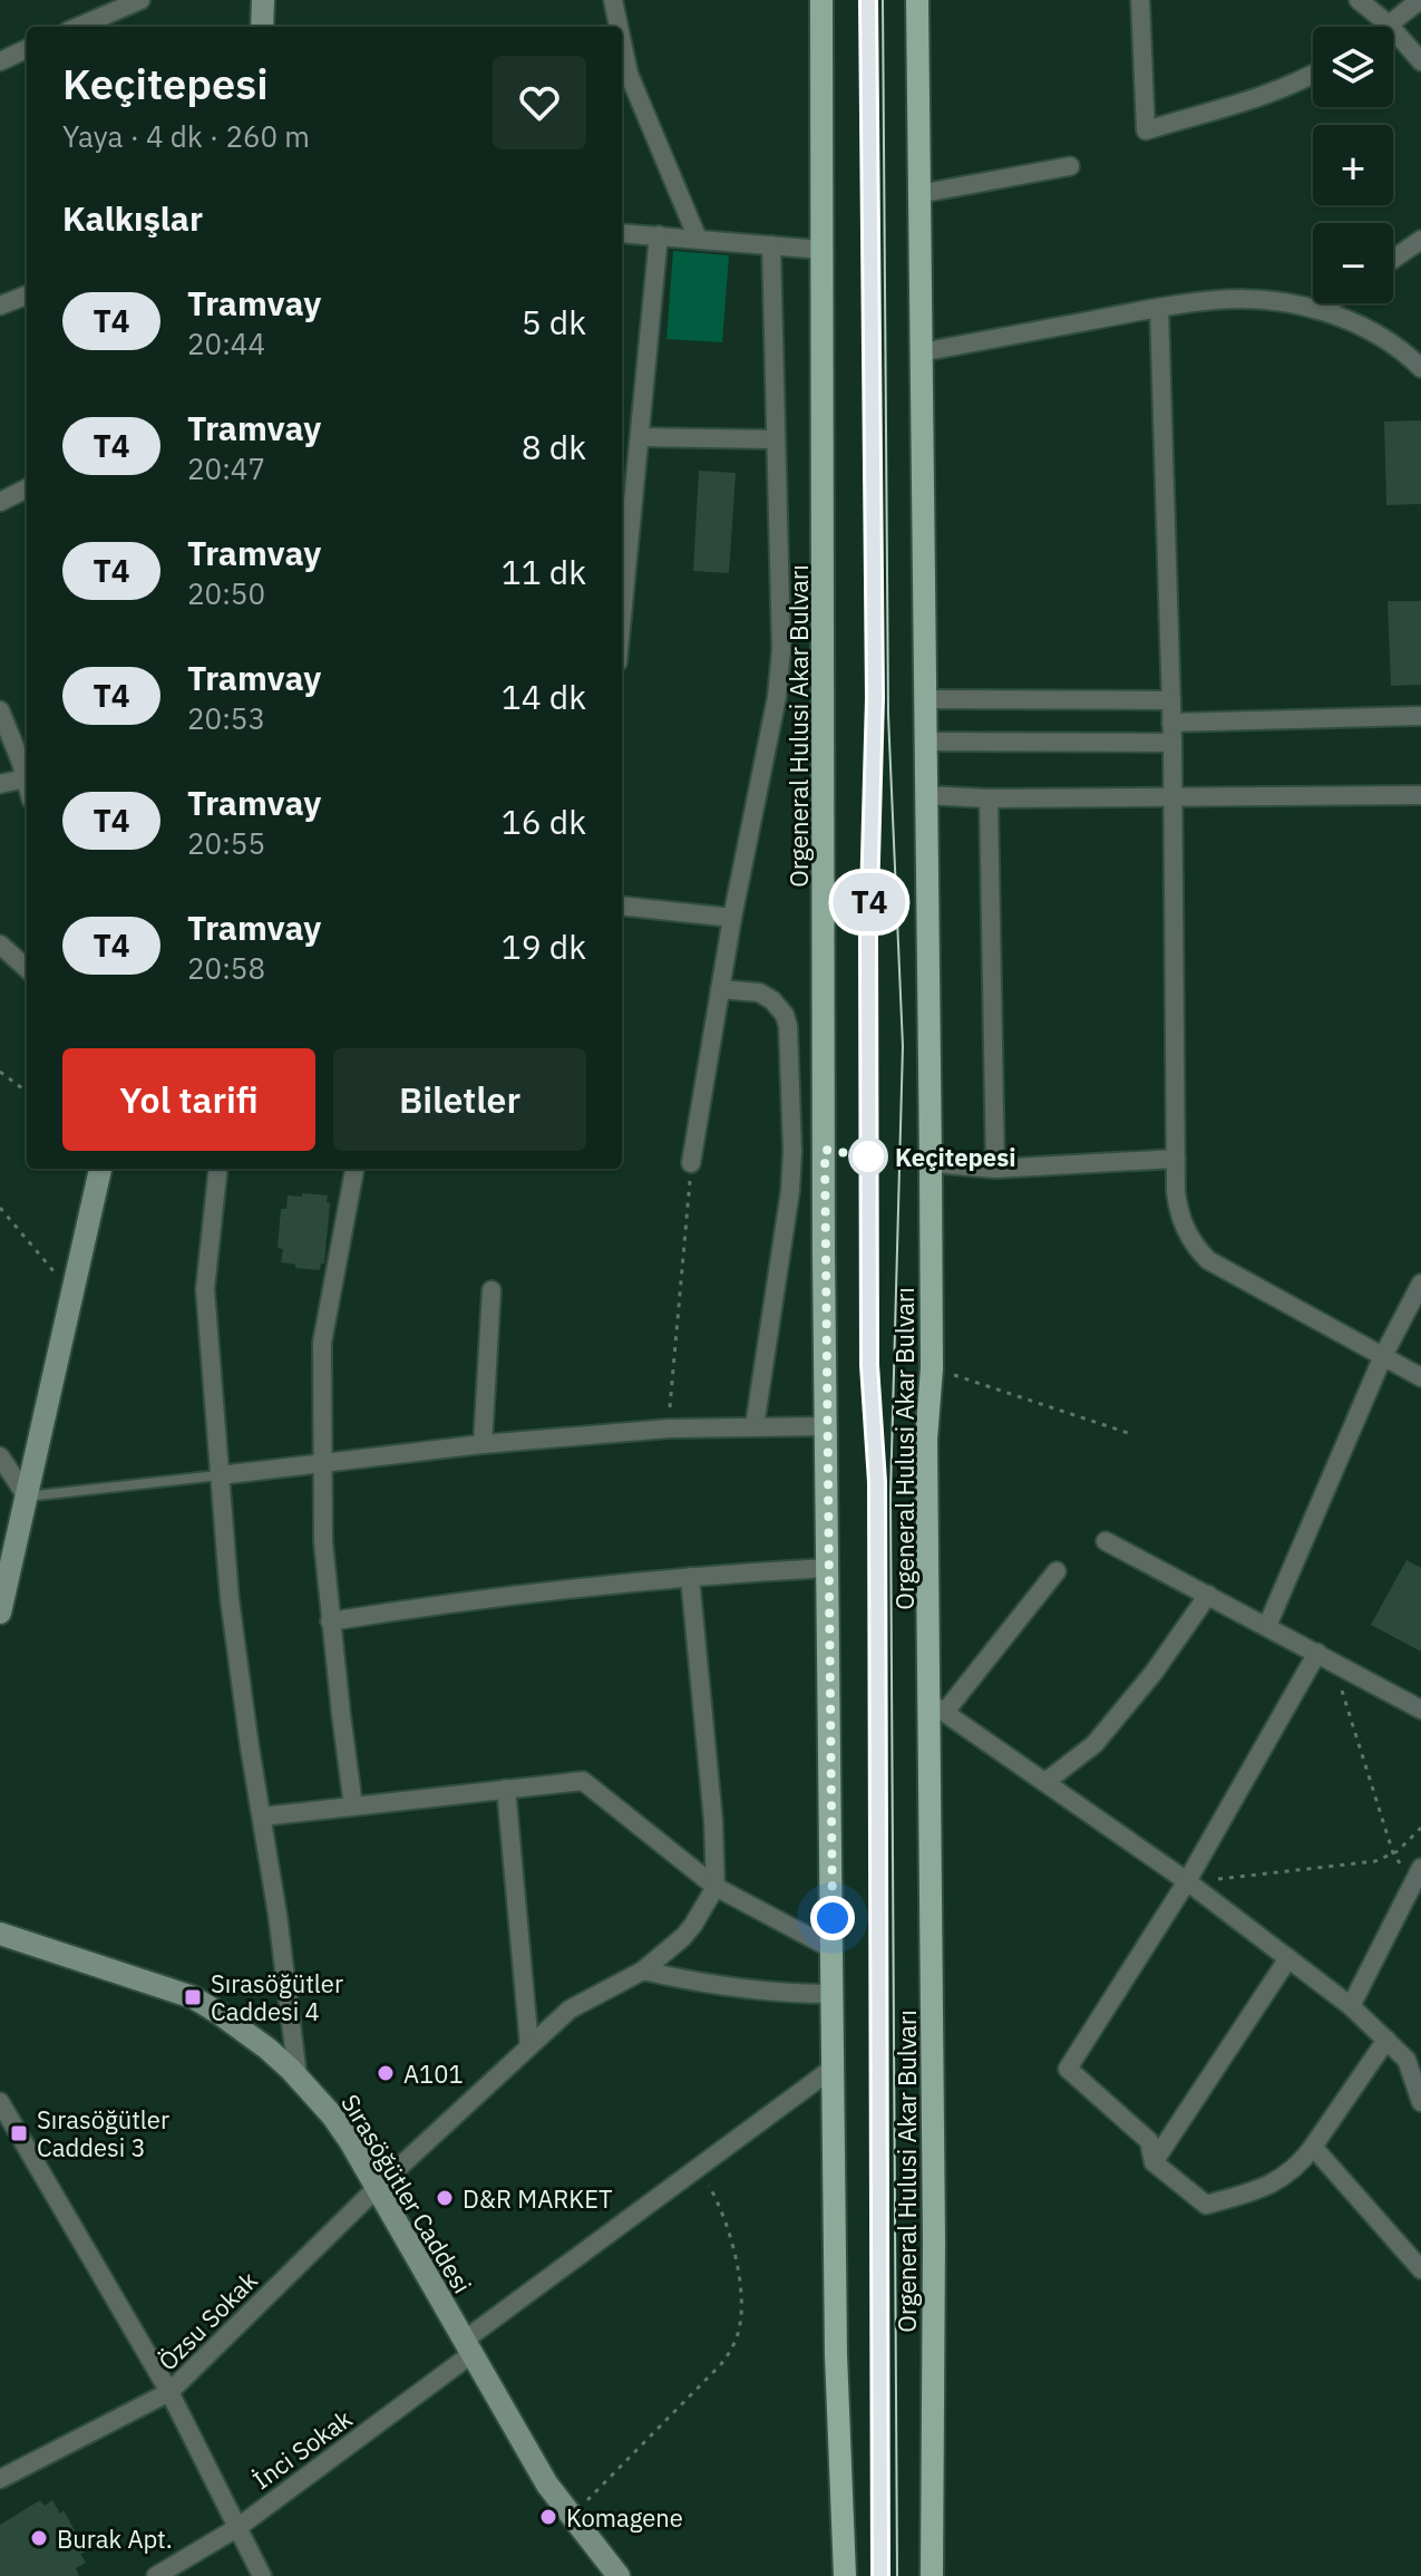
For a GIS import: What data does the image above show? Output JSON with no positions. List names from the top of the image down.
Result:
{
  "streets": {
    "main road": ["Orgeneral Hulusi Akar Bulvarı"],
    "street": ["Sırasöğütler Caddesi", "Özsu Sokak", "İnci Sokak"]
  },
  "crossings": [
    ["Orgeneral Hulusi Akar Bulvarı", "İnci Sokak"],
    ["Sırasöğütler Caddesi", "Özsu Sokak"],
    ["Sırasöğütler Caddesi", "İnci Sokak"]
  ],
  "places": {
    "other": [
      "Keçitepesi",
      "A101",
      "D&R MARKET",
      "Komagene",
      "Burak Apt."
    ],
    "transit": ["Sırasöğütler Caddesi 4", "Sırasöğütler Caddesi 3"]
  },
  "lines": ["tram line T4"],
  "page": {
    "on_map": "T4",
    "map_buttons": ["+", "−"],
    "heading": [
      ["Keçitepesi", "Yaya · 4 dk · 260 m"],
      "Kalkışlar"
    ],
    "list": [
      {
        "mark": "T4",
        "name": "Tramvay",
        "note": "20:44",
        "value": "5 dk"
      },
      {
        "mark": "T4",
        "name": "Tramvay",
        "note": "20:47",
        "value": "8 dk"
      },
      {
        "mark": "T4",
        "name": "Tramvay",
        "note": "20:50",
        "value": "11 dk"
      },
      {
        "mark": "T4",
        "name": "Tramvay",
        "note": "20:53",
        "value": "14 dk"
      },
      {
        "mark": "T4",
        "name": "Tramvay",
        "note": "20:55",
        "value": "16 dk"
      },
      {
        "mark": "T4",
        "name": "Tramvay",
        "note": "20:58",
        "value": "19 dk"
      }
    ],
    "buttons": ["Yol tarifi", "Biletler"]
  }
}
